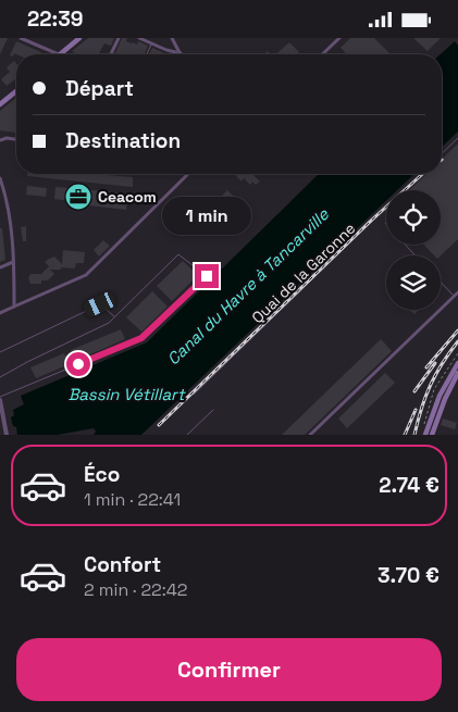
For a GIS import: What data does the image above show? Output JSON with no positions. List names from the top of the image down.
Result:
{
  "streets": {
    "lane": ["Quai de la Garonne"]
  },
  "water": ["Canal du Havre à Tancarville", "Bassin Vétillart"],
  "places": {
    "office": ["Ceacom"]
  },
  "page": {
    "status": "22:39",
    "banner": ["Départ", "Destination"],
    "bubble": "1 min",
    "list": [
      {
        "name": "Éco",
        "note": "1 min · 22:41",
        "value": "2.74 €"
      },
      {
        "name": "Confort",
        "note": "2 min · 22:42",
        "value": "3.70 €"
      }
    ],
    "buttons": "Confirmer"
  }
}
